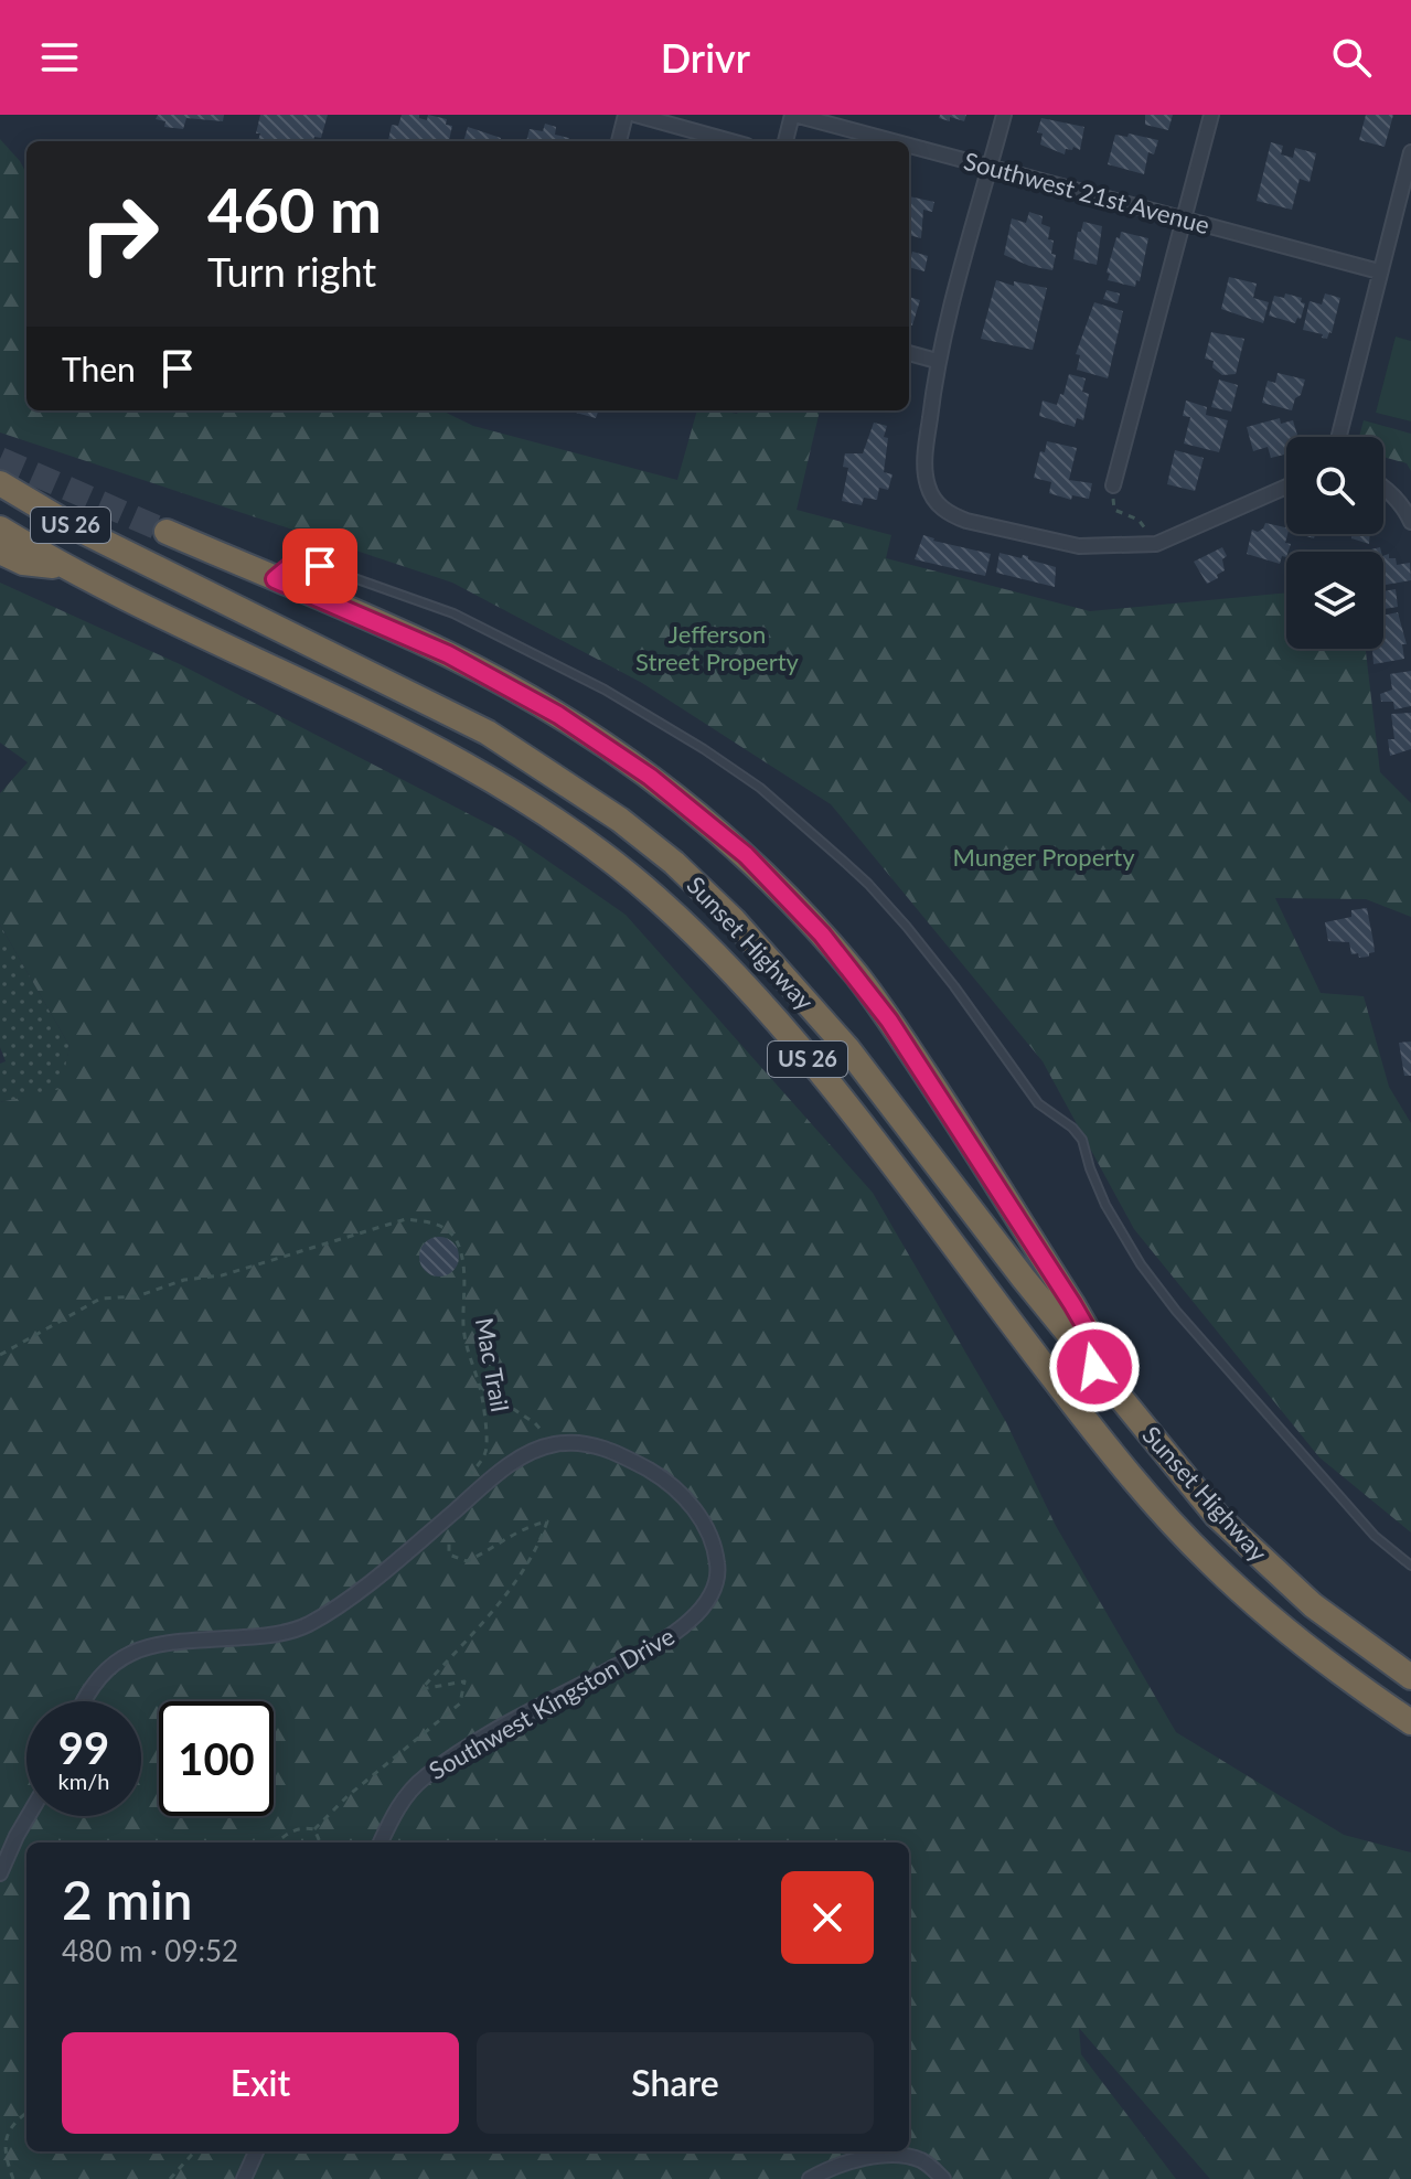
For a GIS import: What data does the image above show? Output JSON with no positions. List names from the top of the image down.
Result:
{
  "streets": {
    "highway": ["US 26", "Sunset Highway"],
    "street": ["Southwest 21st Avenue", "Southwest Kingston Drive"],
    "path": ["Mac Trail"]
  },
  "parks": ["Jefferson Street Property", "Munger Property"],
  "page": {
    "header": "Drivr",
    "turn": ["460 m", "Turn right"],
    "then": "Then",
    "speed": "99 km/h",
    "limit": "100",
    "heading": ["2 min", "480 m · 09:52"],
    "buttons": ["Exit", "Share"]
  }
}
